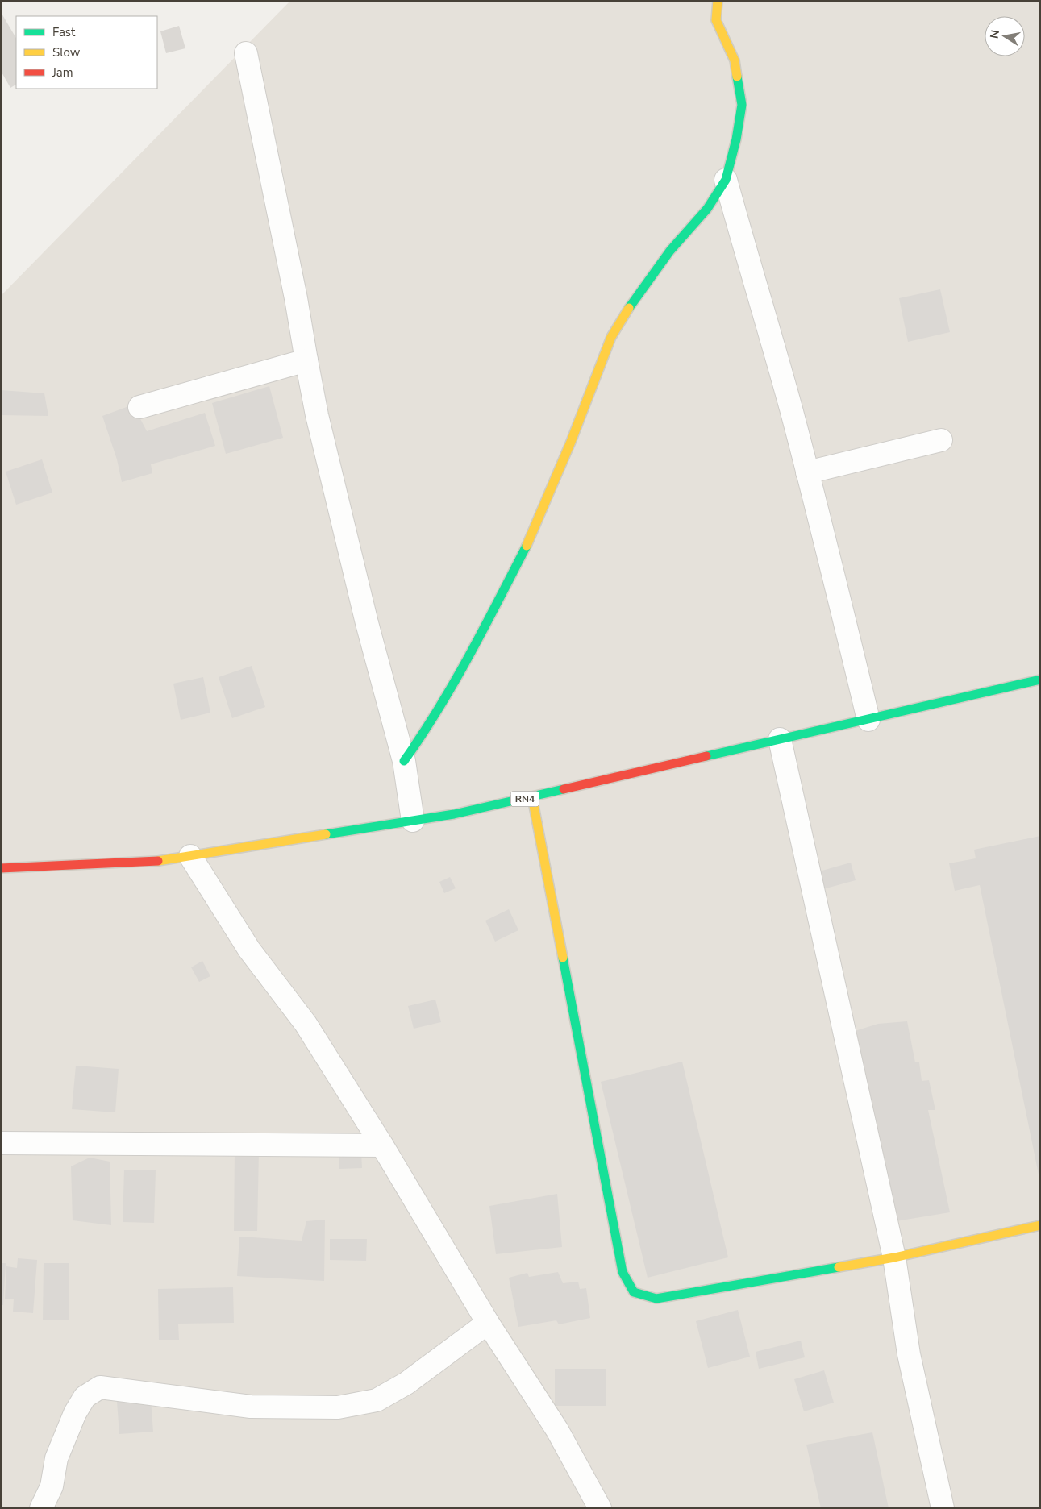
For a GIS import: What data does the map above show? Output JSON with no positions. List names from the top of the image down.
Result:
{
  "streets": {
    "main road": ["RN4"]
  },
  "legend": ["Fast", "Slow", "Jam"],
  "north": "left"
}
